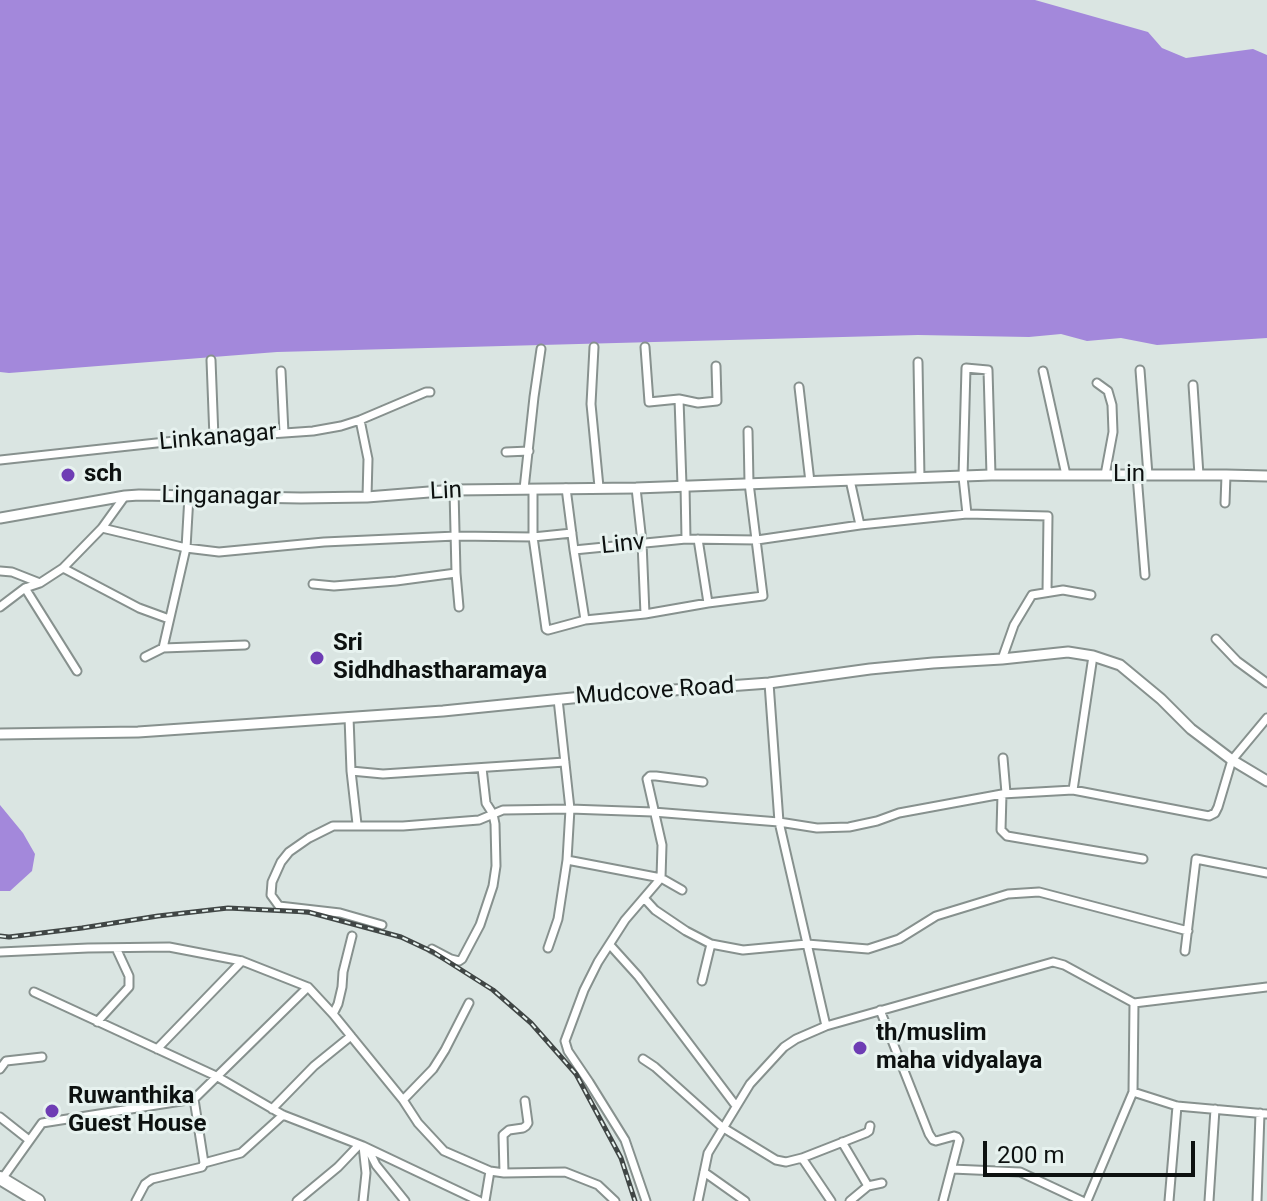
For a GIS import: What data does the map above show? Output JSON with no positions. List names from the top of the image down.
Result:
{
  "streets": {
    "street": [
      "Linkanagar",
      "Lin",
      "Linganagar",
      "Linv",
      "Mudcove Road"
    ]
  },
  "crossings": [
    ["Lin", "Linganagar"],
    ["Lin", "Linv"]
  ],
  "places": [
    "sch",
    "Sri Sidhdhastharamaya",
    "th/muslim maha vidyalaya",
    "Ruwanthika Guest House"
  ],
  "scale_bar": "200 m"
}
